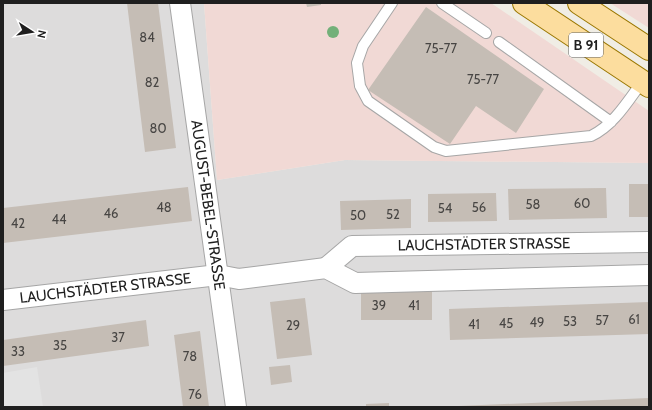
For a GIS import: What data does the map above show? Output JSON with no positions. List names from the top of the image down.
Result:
{
  "streets": {
    "main road": ["B 91"],
    "street": ["AUGUST-BEBEL-STRASSE", "LAUCHSTÄDTER STRASSE"]
  },
  "crossings": [
    ["AUGUST-BEBEL-STRASSE", "LAUCHSTÄDTER STRASSE"]
  ],
  "house_numbers": [
    "84",
    "75-77",
    "75-77",
    "82",
    "80",
    "60",
    "58",
    "48",
    "56",
    "54",
    "46",
    "52",
    "50",
    "44",
    "42",
    "39",
    "41",
    "61",
    "57",
    "53",
    "49",
    "45",
    "41",
    "29",
    "37",
    "35",
    "33",
    "78",
    "76"
  ],
  "north": "right"
}
